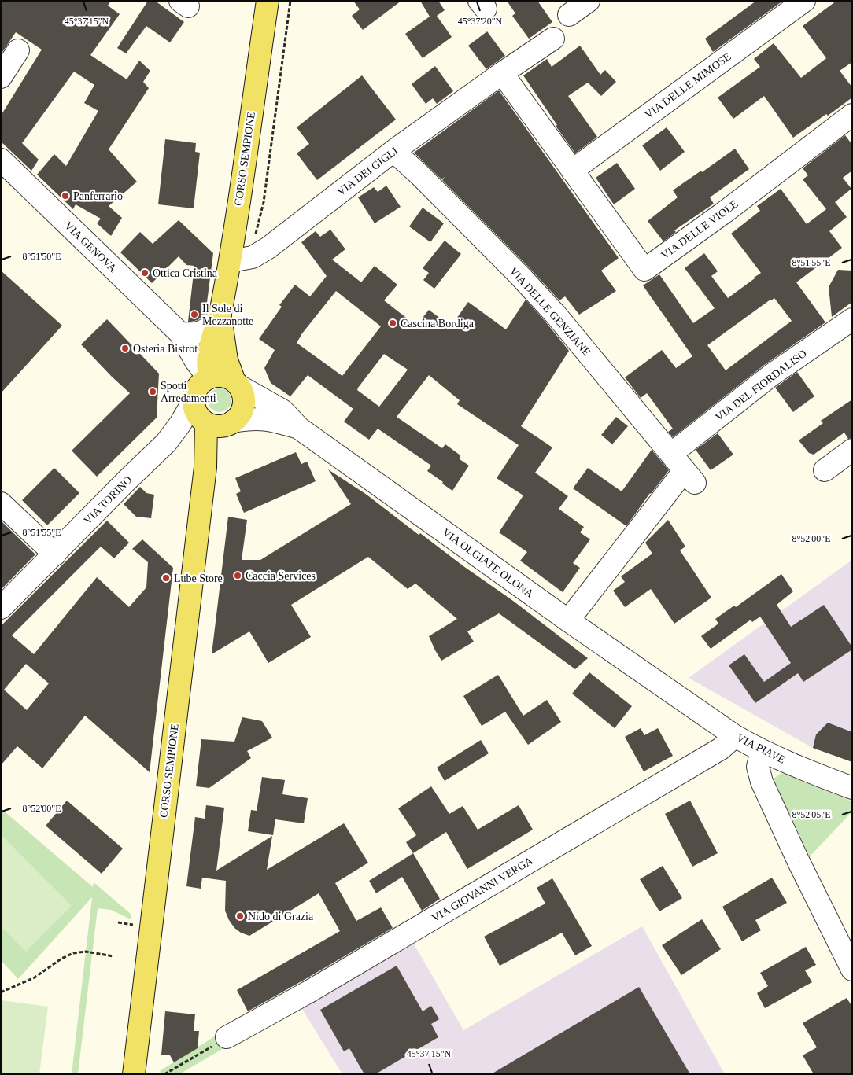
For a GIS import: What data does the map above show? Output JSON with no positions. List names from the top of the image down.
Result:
{
  "streets": {
    "main road": ["CORSO SEMPIONE"],
    "street": [
      "VIA DELLE MIMOSE",
      "VIA DEI GIGLI",
      "VIA DELLE VIOLE",
      "VIA GENOVA",
      "VIA DELLE GENZIANE",
      "VIA DEL FIORDALISO",
      "VIA TORINO",
      "VIA OLGIATE OLONA",
      "VIA PIAVE",
      "VIA GIOVANNI VERGA"
    ]
  },
  "crossings": [
    ["VIA DELLE MIMOSE", "VIA DELLE VIOLE"],
    ["CORSO SEMPIONE", "VIA DEI GIGLI"],
    ["CORSO SEMPIONE", "VIA GENOVA"],
    ["CORSO SEMPIONE", "VIA TORINO"],
    ["CORSO SEMPIONE", "VIA OLGIATE OLONA"],
    ["VIA DEI GIGLI", "VIA DELLE GENZIANE"],
    ["VIA GENOVA", "VIA TORINO"],
    ["VIA GENOVA", "VIA OLGIATE OLONA"],
    ["VIA DELLE GENZIANE", "VIA DEL FIORDALISO"],
    ["VIA DELLE GENZIANE", "VIA OLGIATE OLONA"],
    ["VIA TORINO", "VIA OLGIATE OLONA"],
    ["VIA OLGIATE OLONA", "VIA PIAVE"],
    ["VIA PIAVE", "VIA GIOVANNI VERGA"]
  ],
  "places": [
    "Panferrario",
    "Ottica Cristina",
    "Il Sole di Mezzanotte",
    "Cascina Bordiga",
    "Osteria Bistrot",
    "Spotti Arredamenti",
    "Caccia Services",
    "Lube Store",
    "Nido di Grazia"
  ],
  "coordinates": [
    "45°37'15\"N",
    "45°37'20\"N",
    "8°51'50\"E",
    "8°51'55\"E",
    "8°52'00\"E",
    "8°52'05\"E"
  ]
}
